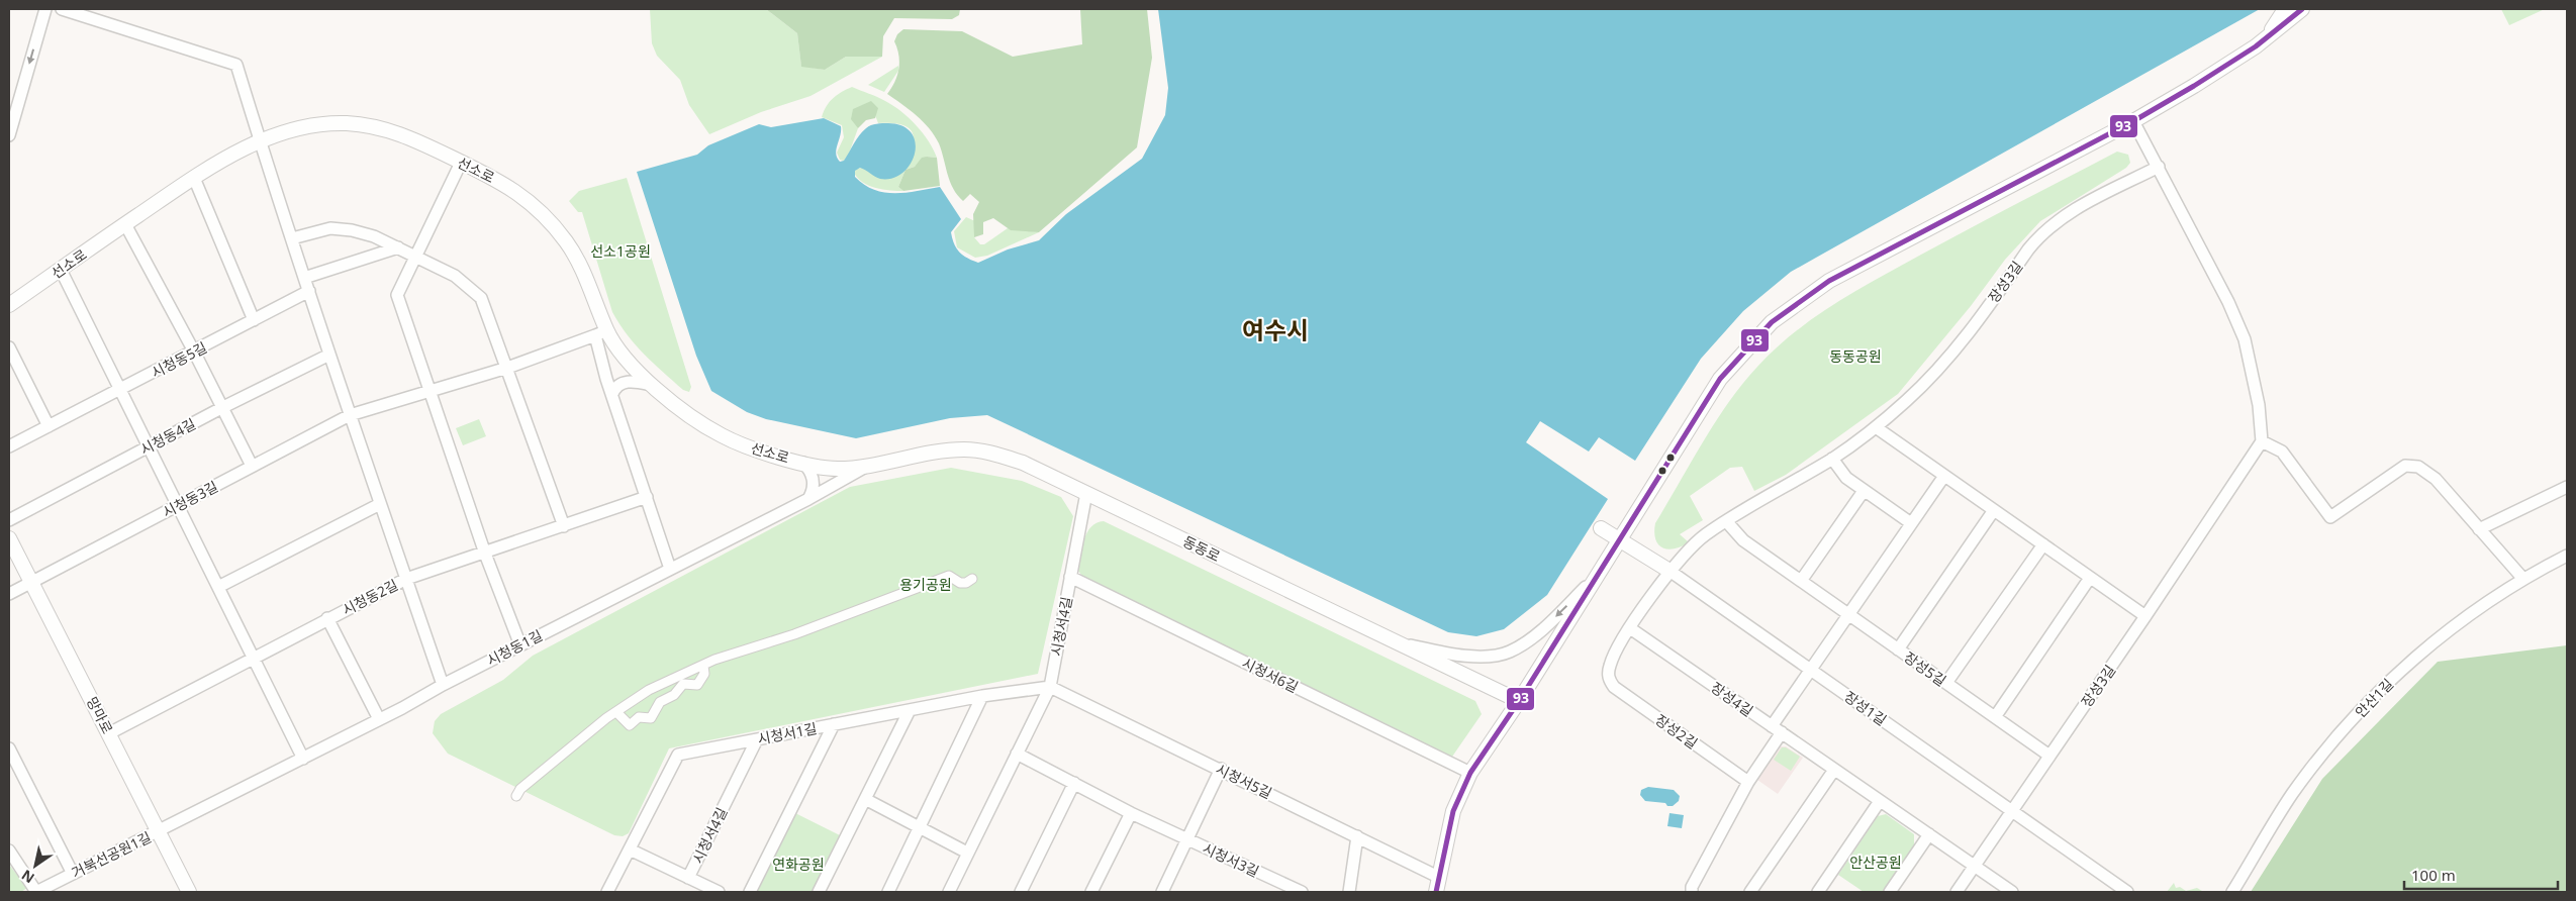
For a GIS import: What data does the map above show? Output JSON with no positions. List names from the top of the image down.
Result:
{
  "streets": {
    "street": [
      "선소로",
      "장성3길",
      "시청동5길",
      "시청동4길",
      "시청동3길",
      "동동로",
      "시청동2길",
      "시청서4길",
      "시청동1길",
      "장성5길",
      "시청서6길",
      "안산1길",
      "장성4길",
      "장성1길",
      "망마로",
      "장성2길",
      "시청서1길",
      "시청서5길",
      "거북선공원1길",
      "시청서3길"
    ]
  },
  "crossings": [
    ["선소로", "시청동3길"],
    ["선소로", "동동로"],
    ["선소로", "시청동1길"],
    ["장성3길", "장성5길"],
    ["장성3길", "장성4길"],
    ["장성3길", "장성1길"],
    ["장성3길", "장성2길"],
    ["시청동3길", "망마로"],
    ["동동로", "시청서4길"],
    ["동동로", "시청동1길"],
    ["시청동2길", "망마로"],
    ["시청서4길", "시청서6길"],
    ["시청서4길", "시청서1길"],
    ["시청서4길", "시청서5길"],
    ["시청동1길", "망마로"],
    ["시청동1길", "거북선공원1길"],
    ["장성4길", "장성2길"],
    ["장성1길", "장성2길"],
    ["망마로", "거북선공원1길"],
    ["시청서1길", "시청서5길"]
  ],
  "districts": ["여수시"],
  "parks": [
    "선소1공원",
    "동동공원",
    "용기공원",
    "안산공원",
    "연화공원"
  ],
  "lines": ["transit line 93"],
  "scale_bar": "100 m",
  "north": "bottom left"
}
